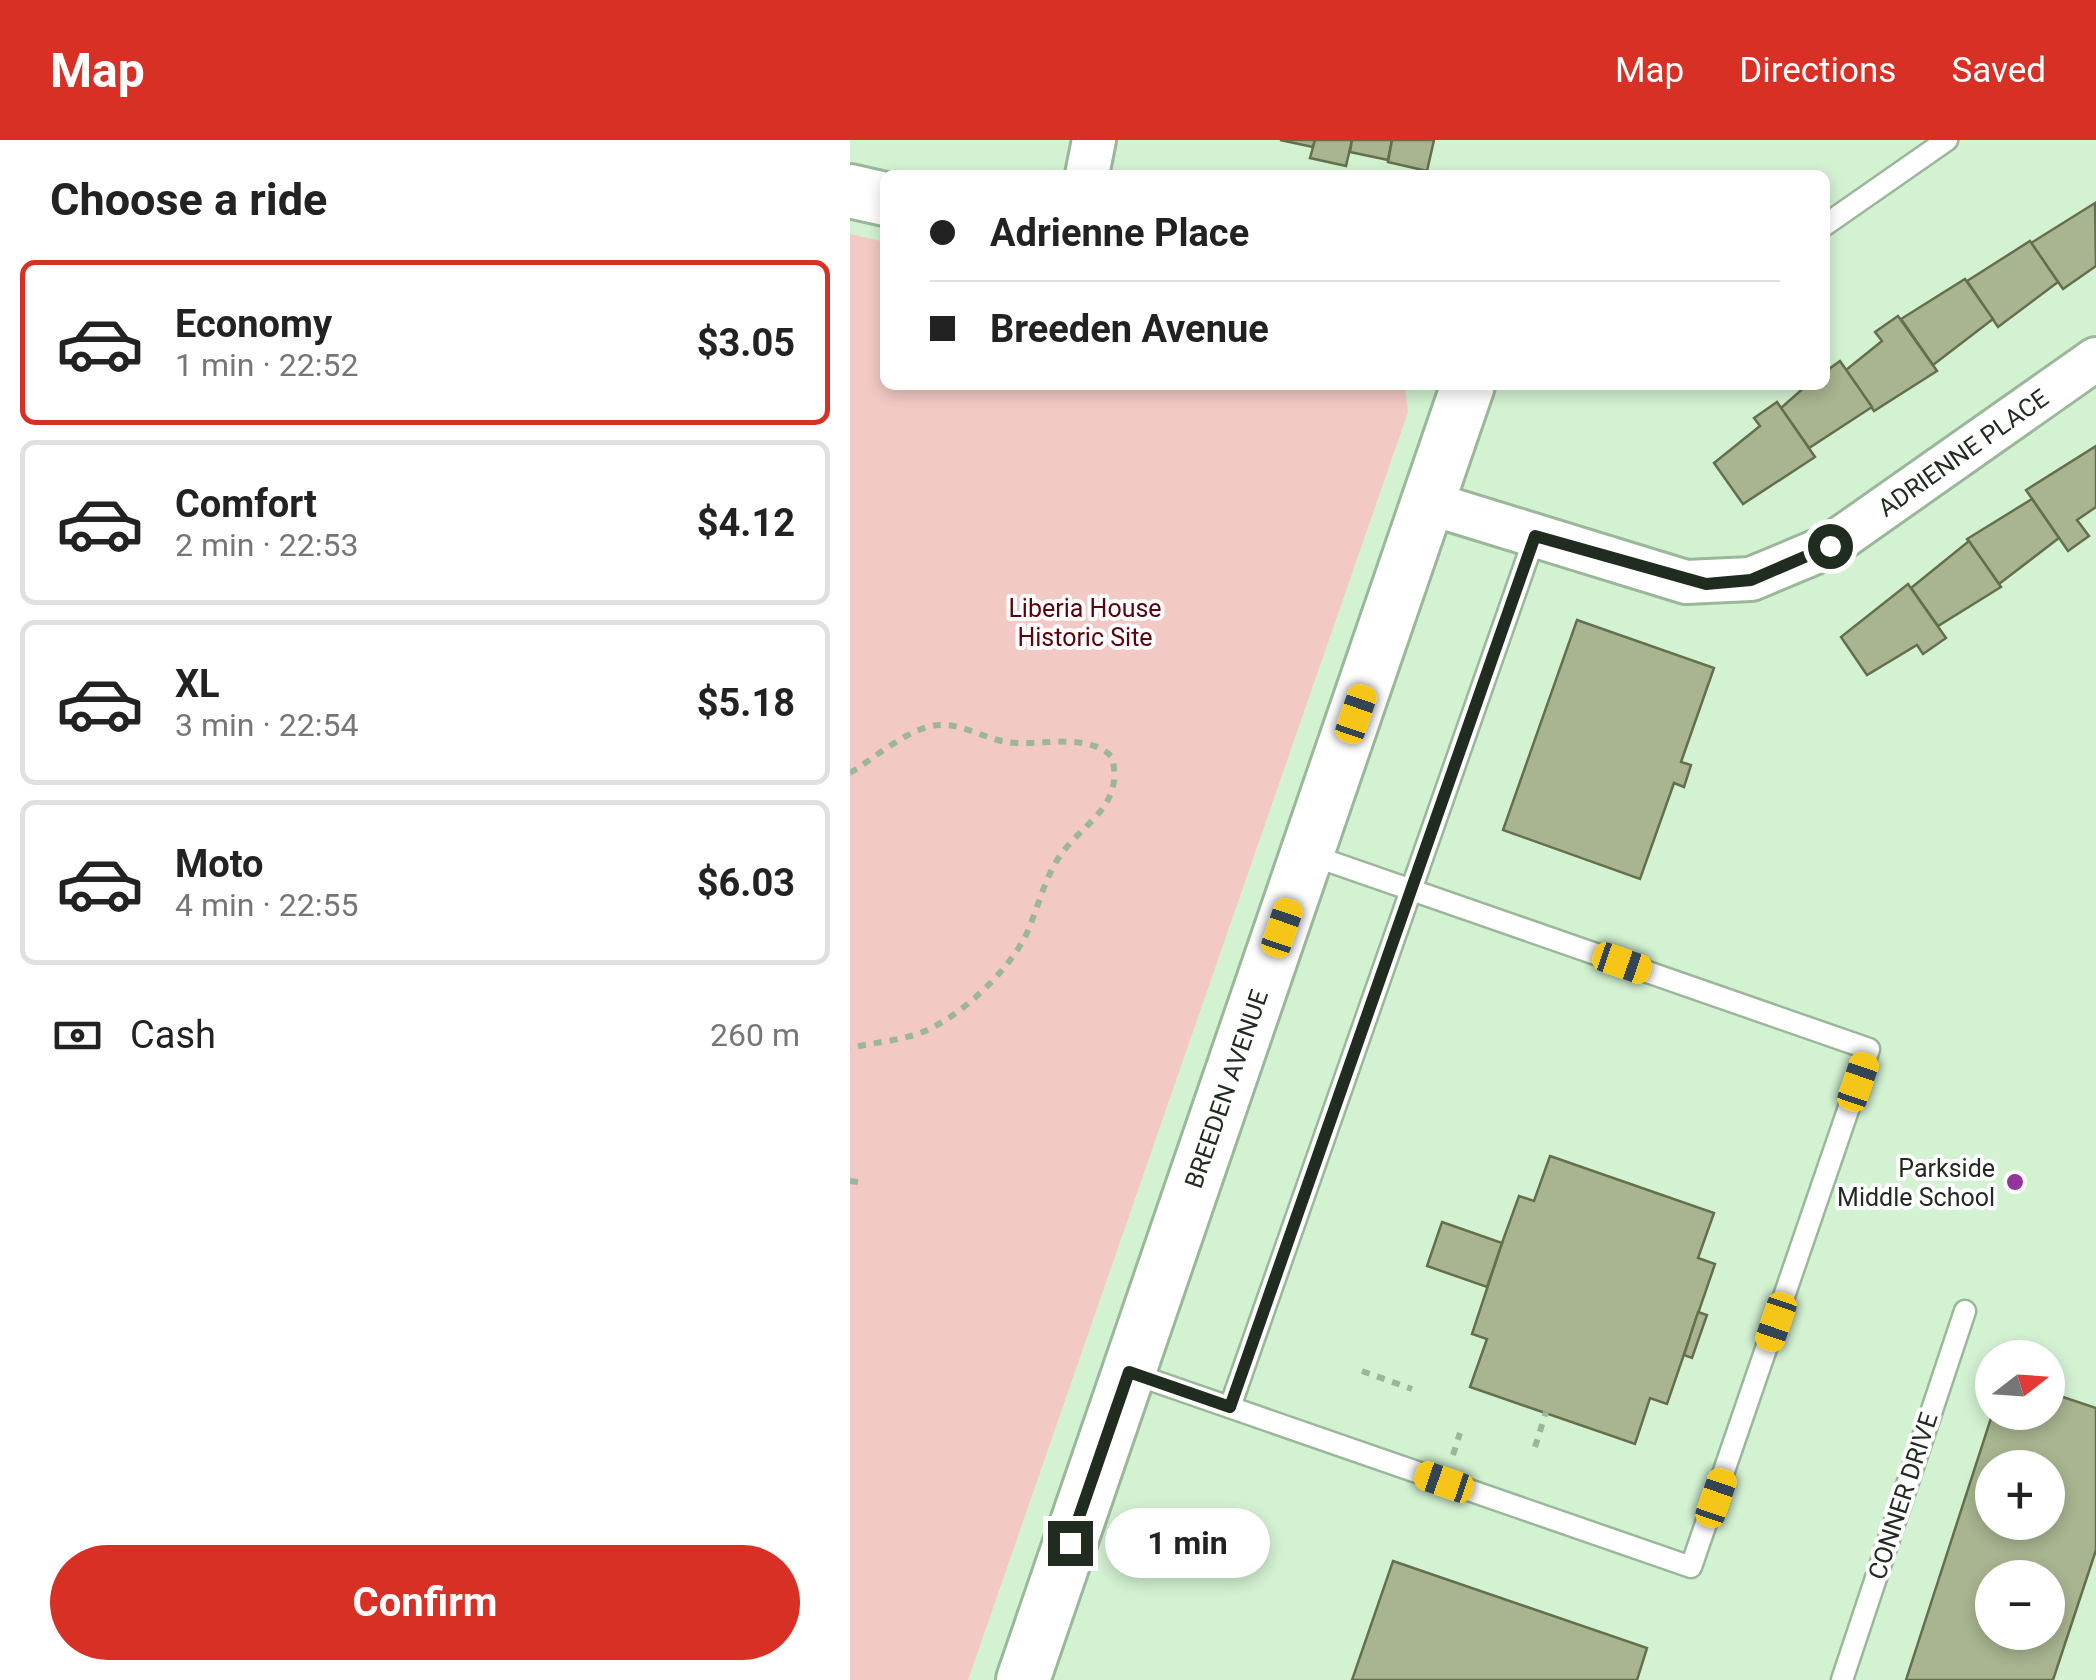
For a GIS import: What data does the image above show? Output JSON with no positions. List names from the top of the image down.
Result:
{
  "streets": {
    "street": ["ADRIENNE PLACE", "BREEDEN AVENUE"],
    "lane": ["CONNER DRIVE"]
  },
  "crossings": [
    ["ADRIENNE PLACE", "BREEDEN AVENUE"]
  ],
  "parks": ["Liberia House Historic Site"],
  "places": ["Parkside Middle School"],
  "north": "right",
  "page": {
    "header": "Map",
    "nav": ["Map", "Directions", "Saved"],
    "heading": "Choose a ride",
    "banner": ["Adrienne Place", "Breeden Avenue"],
    "list": [
      {
        "name": "Economy",
        "note": "1 min · 22:52",
        "value": "$3.05"
      },
      {
        "name": "Comfort",
        "note": "2 min · 22:53",
        "value": "$4.12"
      },
      {
        "name": "XL",
        "note": "3 min · 22:54",
        "value": "$5.18"
      },
      {
        "name": "Moto",
        "note": "4 min · 22:55",
        "value": "$6.03"
      }
    ],
    "pay": ["Cash", "260 m"],
    "map_buttons": ["+", "−"],
    "bubble": "1 min",
    "buttons": "Confirm"
  }
}
